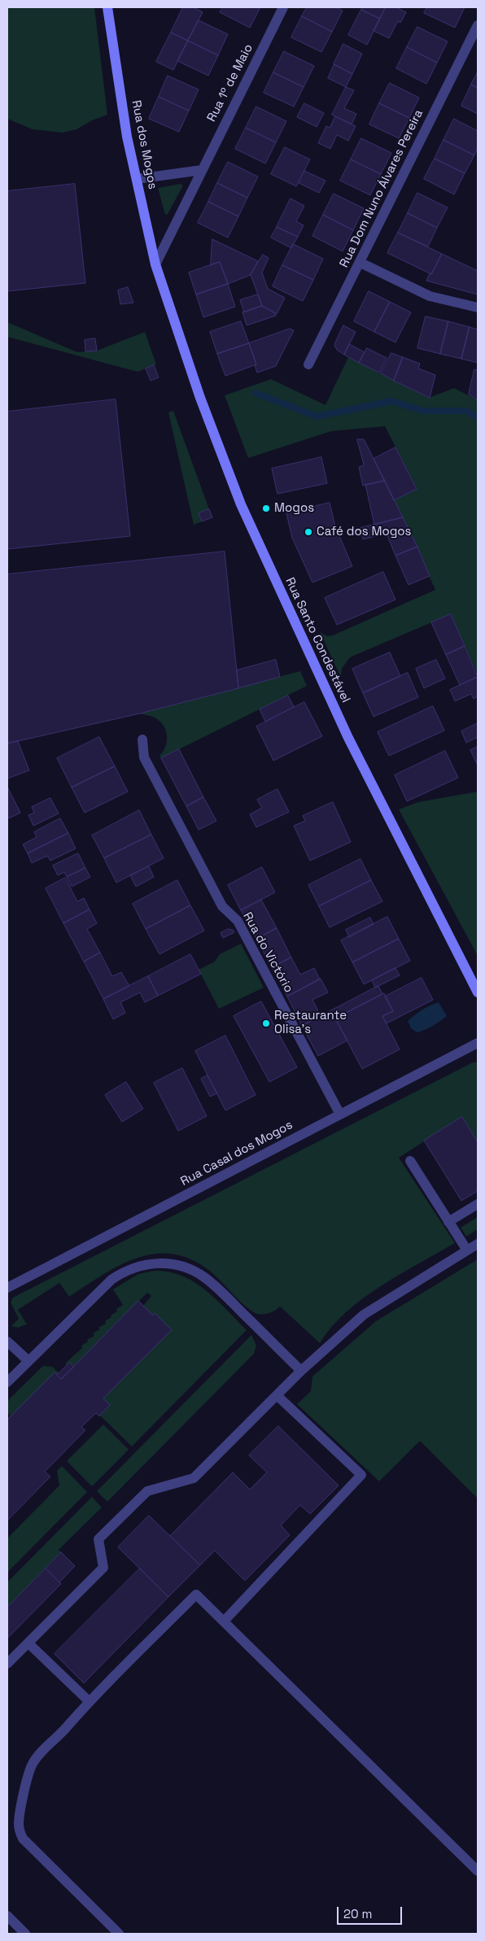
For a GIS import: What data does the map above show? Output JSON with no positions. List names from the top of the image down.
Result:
{
  "streets": {
    "street": [
      "Rua 1º de Maio",
      "Rua dos Mogos",
      "Rua Dom Nuno Álvares Pereira",
      "Rua Santo Condestável",
      "Rua do Victório",
      "Rua Casal dos Mogos"
    ]
  },
  "crossings": [
    ["Rua 1º de Maio", "Rua dos Mogos"],
    ["Rua dos Mogos", "Rua Santo Condestável"],
    ["Rua do Victório", "Rua Casal dos Mogos"]
  ],
  "places": ["Mogos", "Café dos Mogos", "Restaurante Olisa's"],
  "scale_bar": "20 m"
}
